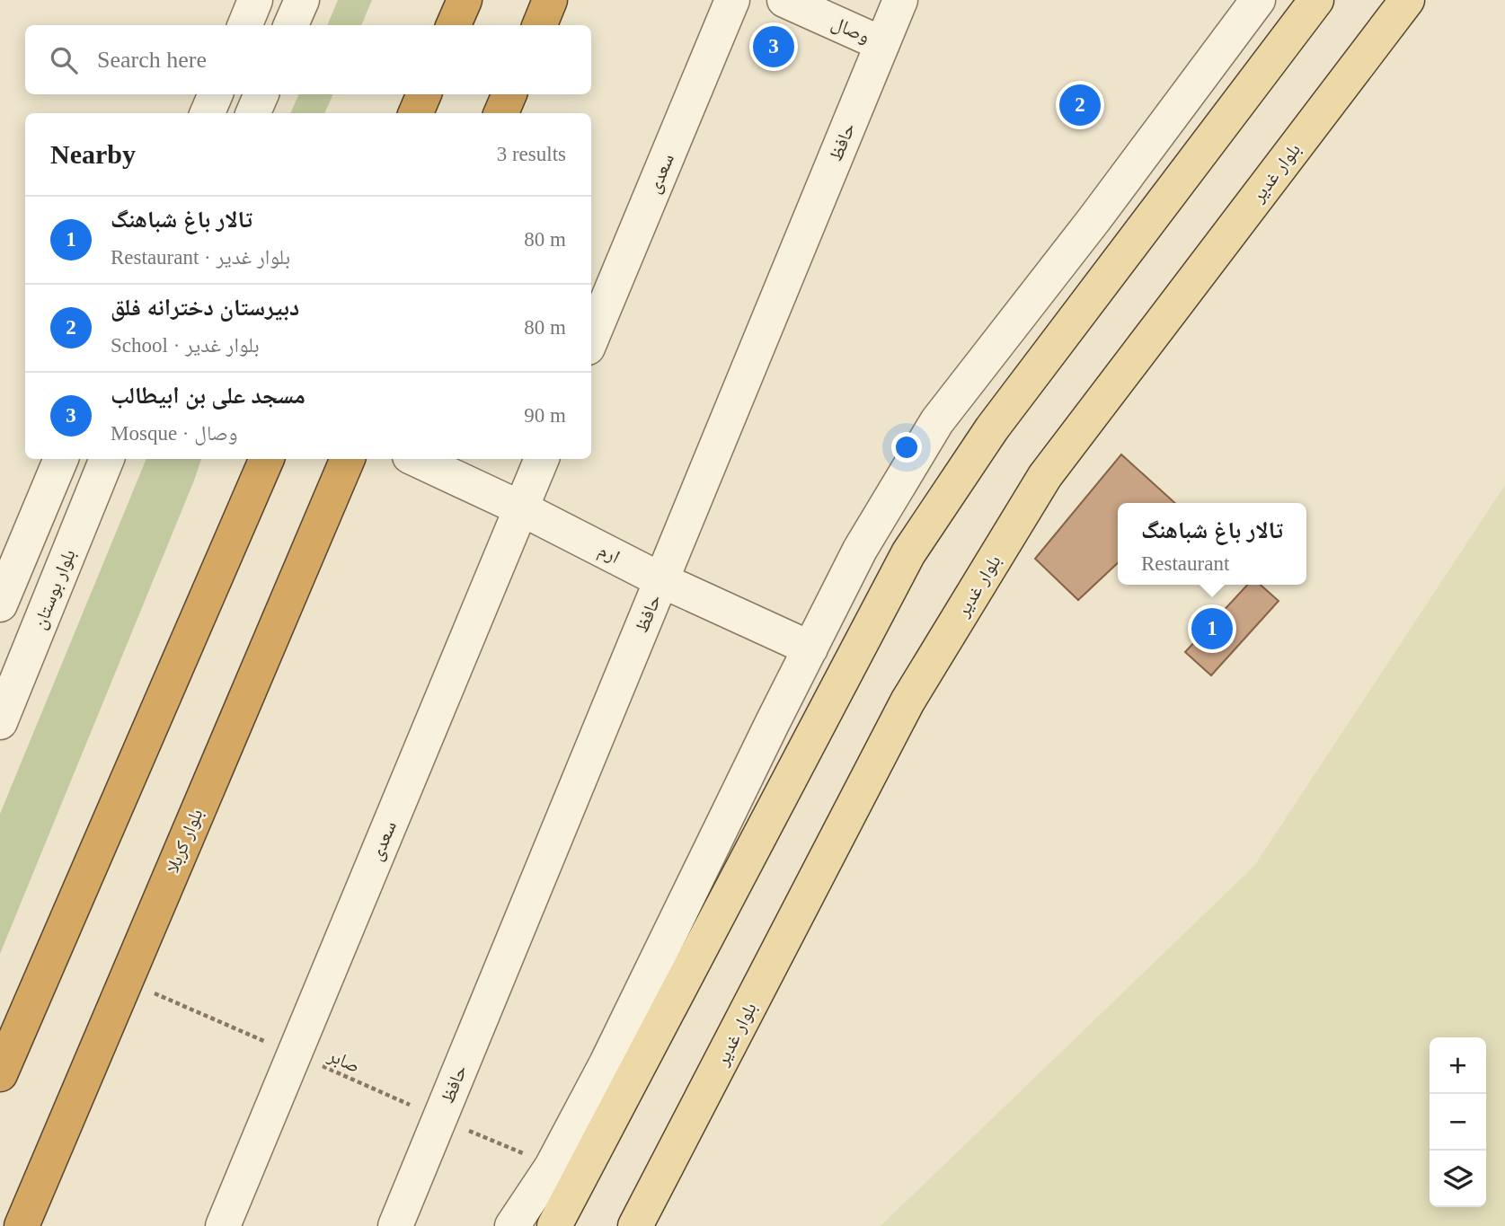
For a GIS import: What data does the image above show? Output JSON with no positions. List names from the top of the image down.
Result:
{
  "streets": {
    "highway": ["بلوار کربلا"],
    "main road": ["بلوار غدیر"],
    "street": [
      "وصال",
      "حافظ",
      "سعدی",
      "ارم",
      "بلوار بوستان"
    ],
    "path": ["صابر"]
  },
  "crossings": [
    ["وصال", "حافظ"],
    ["حافظ", "ارم"],
    ["حافظ", "صابر"],
    ["سعدی", "ارم"],
    ["سعدی", "صابر"],
    ["بلوار کربلا", "صابر"]
  ],
  "page": {
    "pins": ["3", "2", "1"],
    "search": "Search here",
    "heading": ["Nearby", "3 results"],
    "list": [
      {
        "mark": "1",
        "name": "تالار باغ شباهنگ",
        "note": "Restaurant · بلوار غدیر",
        "value": "80 m"
      },
      {
        "mark": "2",
        "name": "دبیرستان دخترانه فلق",
        "note": "School · بلوار غدیر",
        "value": "80 m"
      },
      {
        "mark": "3",
        "name": "مسجد علی بن ابیطالب",
        "note": "Mosque · وصال",
        "value": "90 m"
      }
    ],
    "popup": ["تالار باغ شباهنگ", "Restaurant"],
    "map_buttons": ["+", "−"]
  }
}
